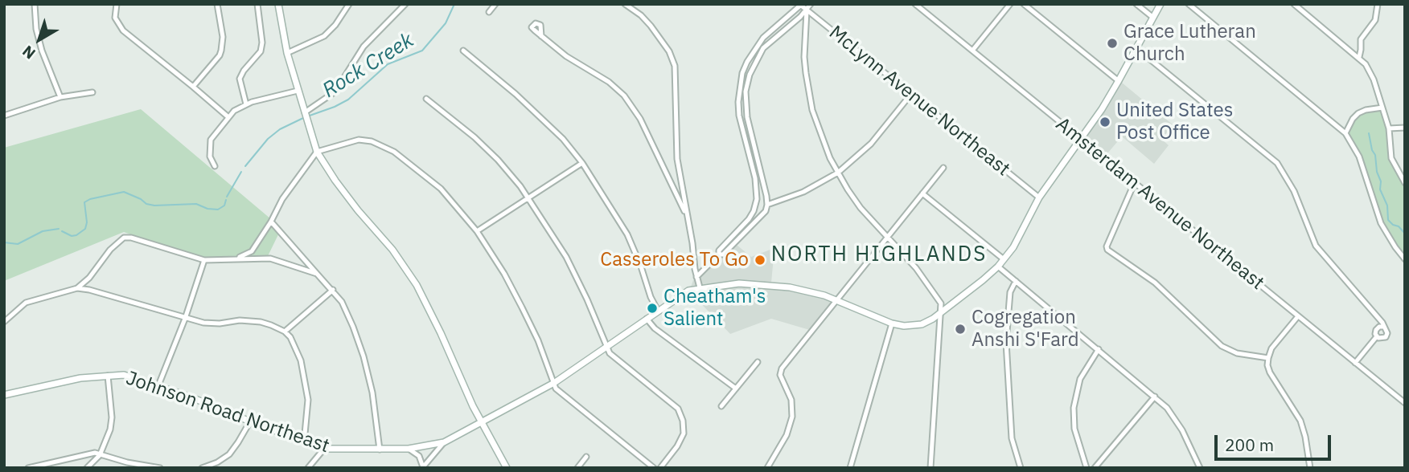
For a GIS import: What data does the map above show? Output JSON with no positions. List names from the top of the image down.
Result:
{
  "streets": {
    "street": ["McLynn Avenue Northeast", "Amsterdam Avenue Northeast", "Johnson Road Northeast"]
  },
  "districts": ["NORTH HIGHLANDS"],
  "water": ["Rock Creek"],
  "places": [
    "Grace Lutheran Church",
    "United States Post Office",
    "Casseroles To Go",
    "Cheatham's Salient",
    "Cogregation Anshi S'Fard"
  ],
  "scale_bar": "200 m",
  "north": "bottom left"
}
